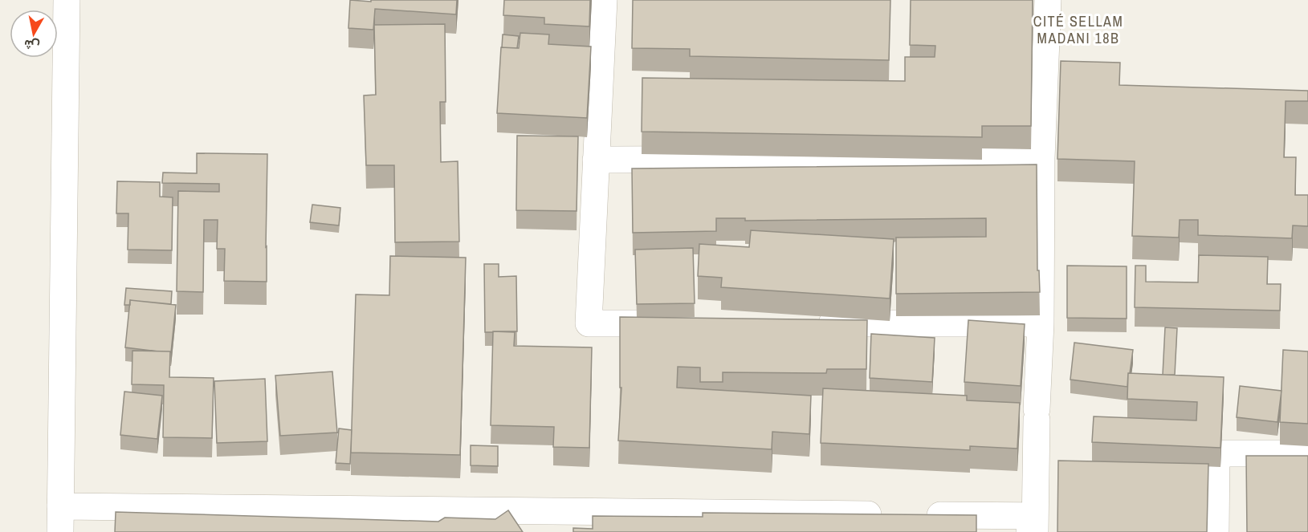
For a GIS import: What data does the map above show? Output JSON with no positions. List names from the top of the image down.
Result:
{
  "districts": ["CITÉ SELLAM MADANI 18B"],
  "north": "bottom"
}
